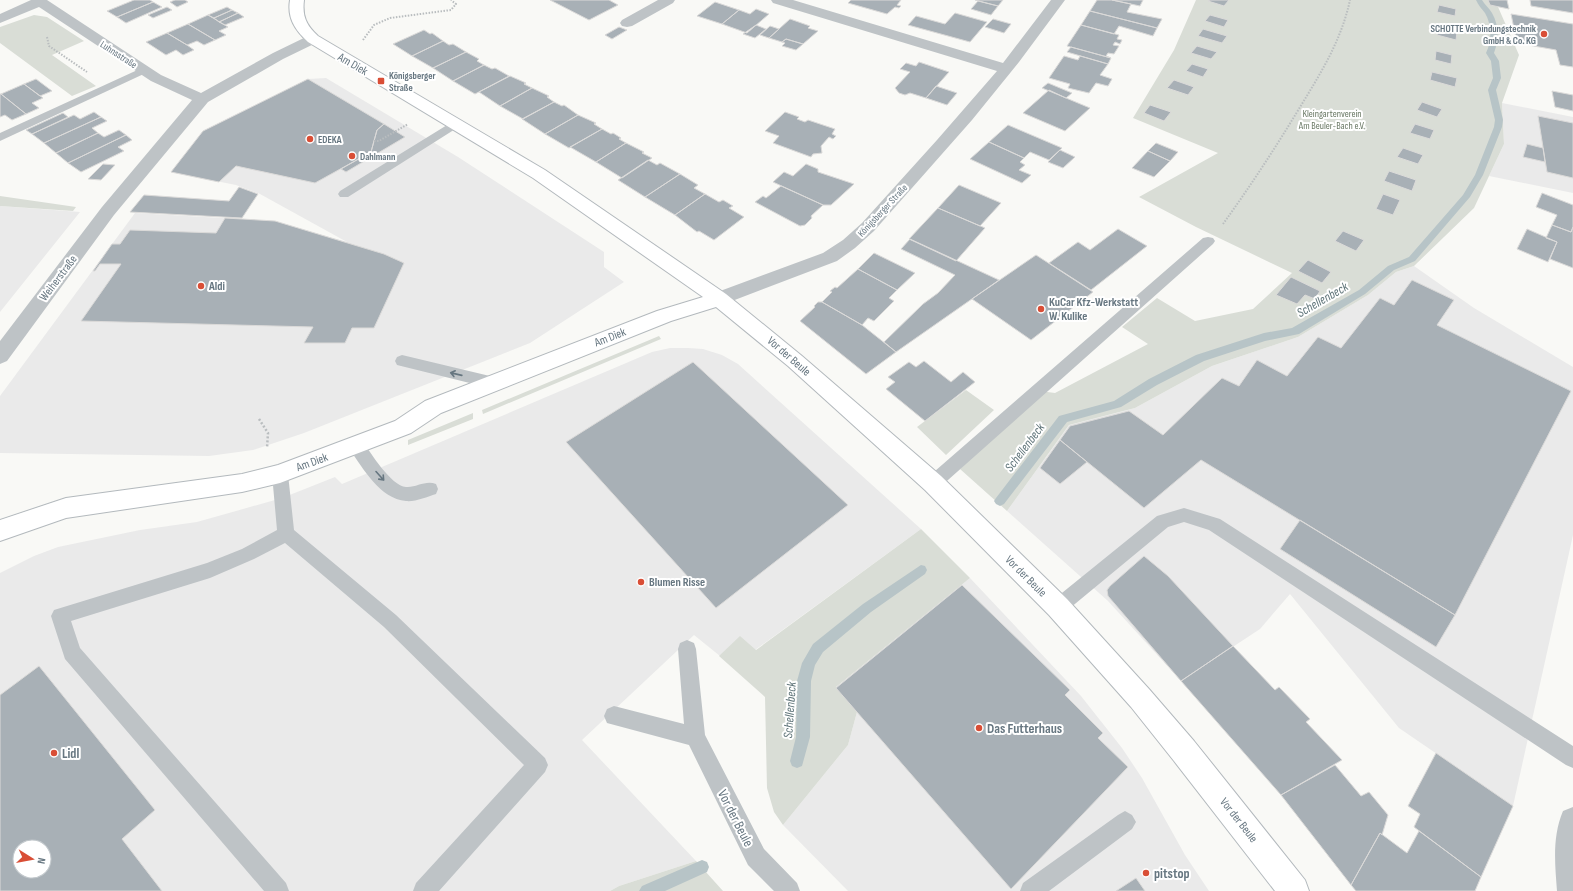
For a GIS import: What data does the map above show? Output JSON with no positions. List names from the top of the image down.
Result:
{
  "streets": {
    "main road": ["Am Diek", "Vor der Beule"],
    "street": ["Luhnsstraße", "Königsberger Straße", "Weiherstraße"]
  },
  "crossings": [
    ["Luhnsstraße", "Weiherstraße"],
    ["Am Diek", "Königsberger Straße"],
    ["Am Diek", "Vor der Beule"],
    ["Königsberger Straße", "Vor der Beule"]
  ],
  "water": ["Schellenbeck"],
  "parks": ["Kleingartenverein Am Beuler-Bach e.V."],
  "places": {
    "other": [
      "SCHOTTE Verbindungstechnik GmbH & Co. KG",
      "EDEKA",
      "Dahlmann",
      "Aldi",
      "KuCar Kfz-Werkstatt W. Kulike",
      "Blumen Risse",
      "Das Futterhaus",
      "Lidl",
      "pitstop"
    ],
    "transit": ["Königsberger Straße"]
  },
  "north": "right"
}
